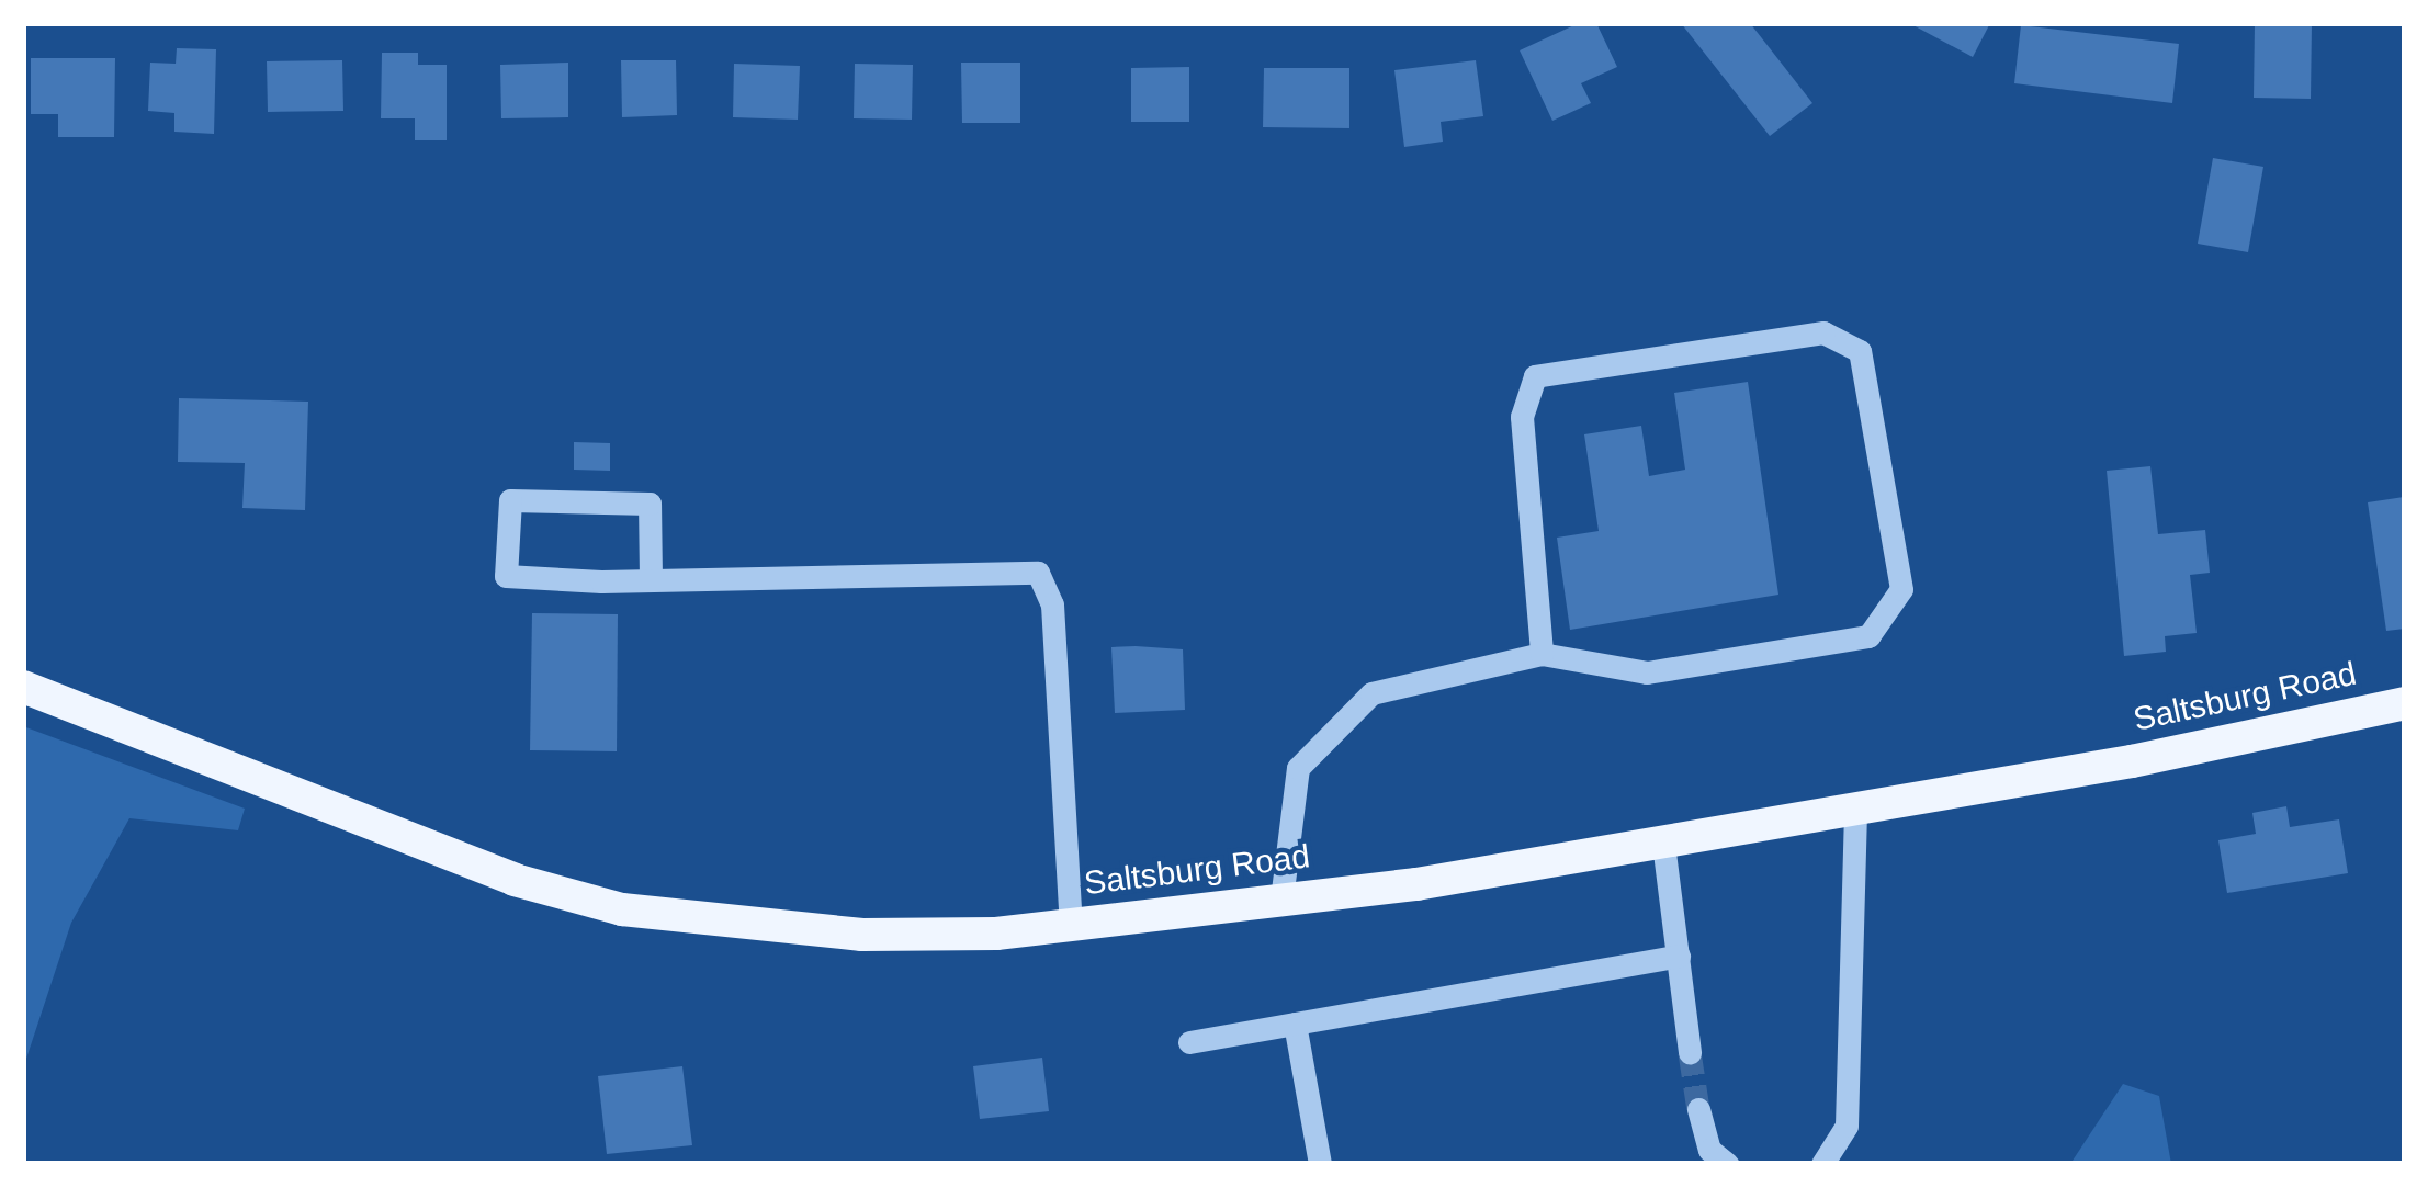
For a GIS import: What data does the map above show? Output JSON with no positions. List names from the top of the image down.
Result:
{
  "streets": {
    "main road": ["Saltsburg Road"]
  }
}
